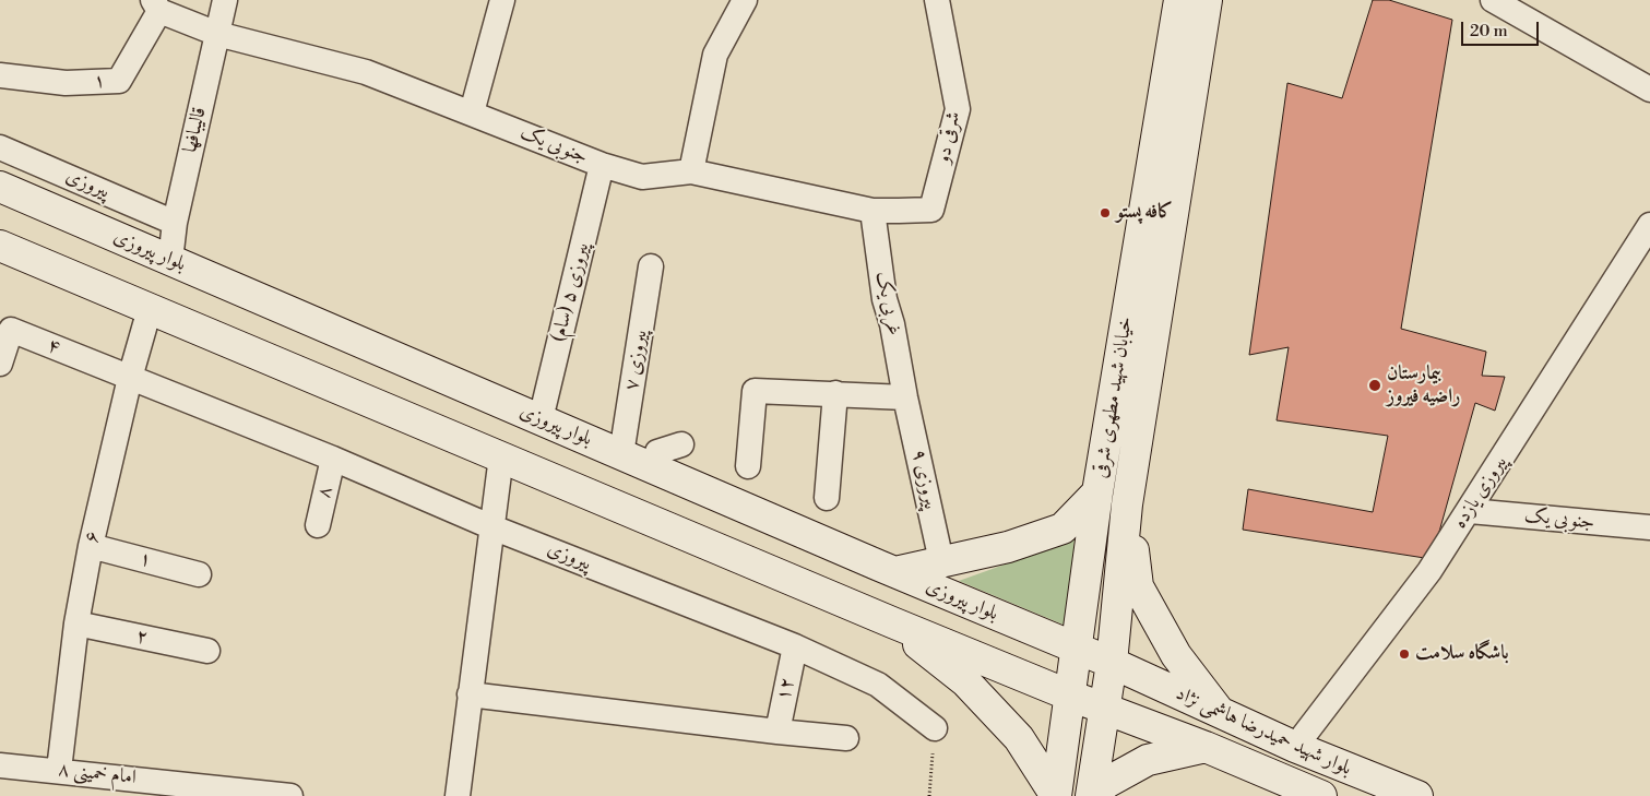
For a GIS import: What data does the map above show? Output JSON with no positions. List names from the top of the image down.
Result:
{
  "streets": {
    "main road": ["بلوار پیروزی", "خیابان شهید مطهری شرقی", "بلوار شهید حمیدرضا هاشمی نژاد"],
    "street": [
      "۱",
      "قالیبافها",
      "شرقی دو",
      "جنوبی یک",
      "پیروزی",
      "پیروزی ۵ (سام)",
      "غربی یک",
      "۴",
      "پیروزی ۷",
      "پیروزی ۹",
      "۸",
      "پیروزی یازده",
      "۶",
      "۲",
      "۱۲",
      "امام خمینی ۸"
    ]
  },
  "crossings": [
    ["۱", "جنوبی یک"],
    ["۱", "۶"],
    ["قالیبافها", "جنوبی یک"],
    ["قالیبافها", "پیروزی"],
    ["قالیبافها", "بلوار پیروزی"],
    ["شرقی دو", "جنوبی یک"],
    ["جنوبی یک", "پیروزی ۵ (سام)"],
    ["جنوبی یک", "غربی یک"],
    ["جنوبی یک", "پیروزی یازده"],
    ["پیروزی", "۴"],
    ["پیروزی", "۸"],
    ["پیروزی", "۶"],
    ["پیروزی", "۱۲"],
    ["بلوار پیروزی", "پیروزی ۵ (سام)"],
    ["بلوار پیروزی", "پیروزی ۷"],
    ["بلوار پیروزی", "خیابان شهید مطهری شرقی"],
    ["بلوار پیروزی", "بلوار شهید حمیدرضا هاشمی نژاد"],
    ["غربی یک", "پیروزی ۹"],
    ["۴", "۶"],
    ["خیابان شهید مطهری شرقی", "بلوار شهید حمیدرضا هاشمی نژاد"],
    ["پیروزی یازده", "بلوار شهید حمیدرضا هاشمی نژاد"],
    ["۶", "۲"],
    ["۶", "امام خمینی ۸"]
  ],
  "places": ["کافه پستو", "بیمارستان راضیه فیروز", "باشگاه سلامت"],
  "scale_bar": "20 m"
}
